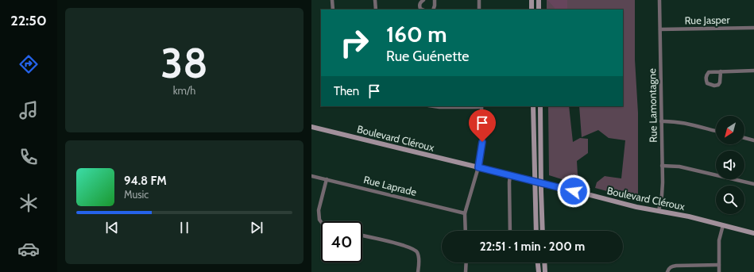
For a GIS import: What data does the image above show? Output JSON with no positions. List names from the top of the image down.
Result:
{
  "streets": {
    "street": [
      "Rue Jasper",
      "Rue Lamontagne",
      "Boulevard Cléroux",
      "Rue Laprade"
    ]
  },
  "crossings": [
    ["Rue Jasper", "Rue Lamontagne"],
    ["Rue Lamontagne", "Boulevard Cléroux"]
  ],
  "north": "bottom left",
  "page": {
    "tabs": "22:50",
    "tile": ["38", "km/h"],
    "turn": ["160 m", "Rue Guénette"],
    "then": "Then",
    "song": ["94.8 FM", "Music"],
    "limit": "40",
    "trip": "22:51 · 1 min · 200 m"
  }
}
